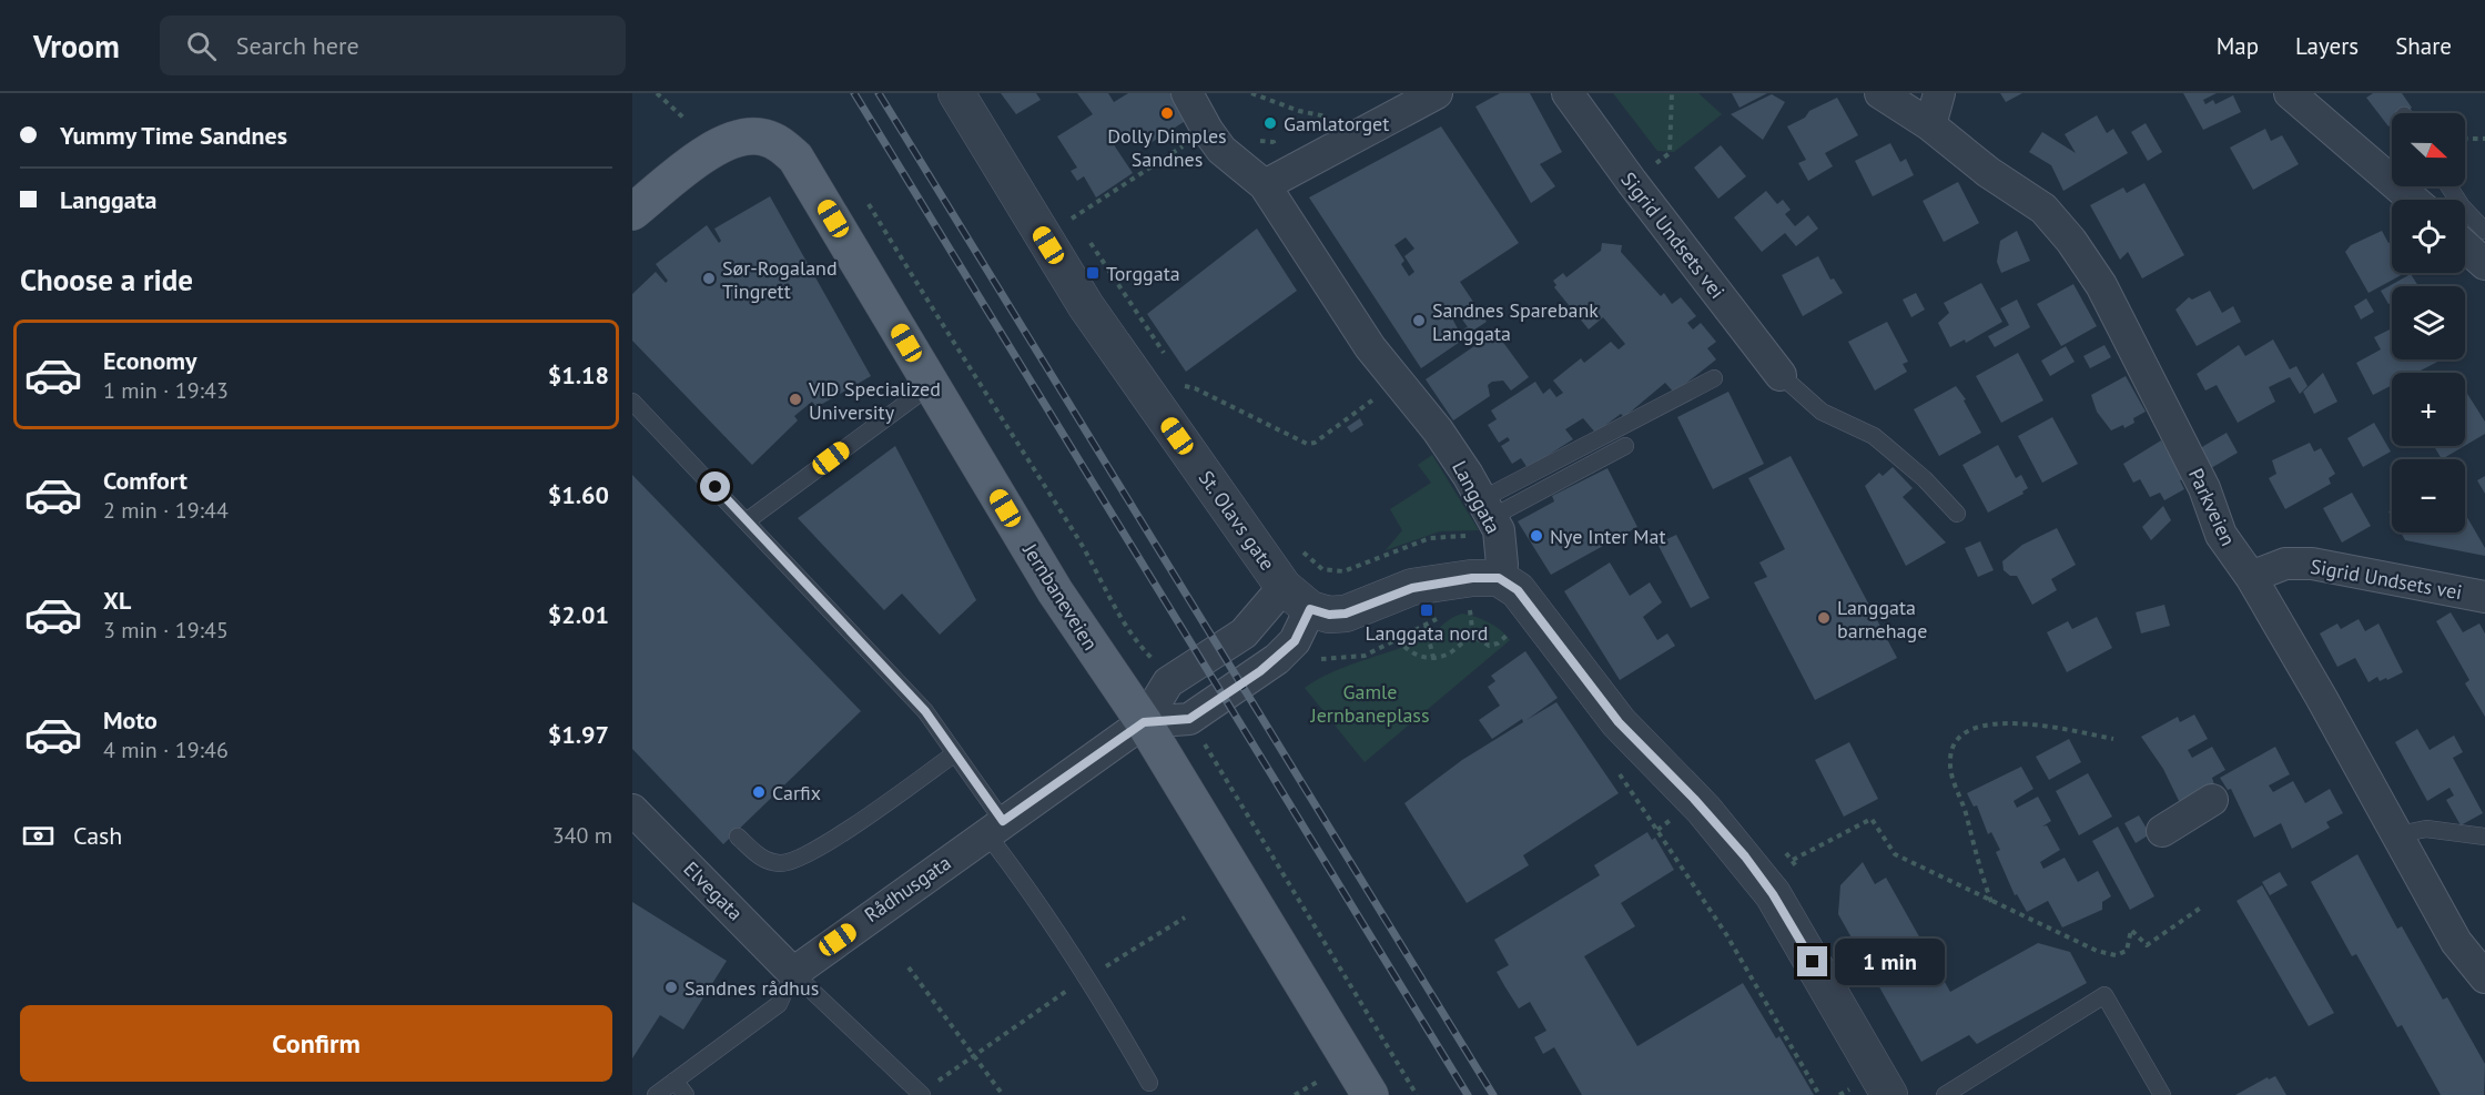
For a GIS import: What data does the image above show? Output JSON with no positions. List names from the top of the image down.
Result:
{
  "streets": {
    "main road": ["Jernbaneveien"],
    "street": [
      "Sigrid Undsets vei",
      "Langgata",
      "Parkveien",
      "St. Olavs gate",
      "Rådhusgata",
      "Elvegata"
    ]
  },
  "crossings": [
    ["Sigrid Undsets vei", "Parkveien"],
    ["Jernbaneveien", "Rådhusgata"],
    ["Rådhusgata", "Elvegata"]
  ],
  "parks": ["Gamle Jernbaneplass"],
  "places": {
    "other": [
      "Dolly Dimples Sandnes",
      "Gamlatorget",
      "Sør-Rogaland Tingrett",
      "Sandnes Sparebank Langgata",
      "VID Specialized University",
      "Nye Inter Mat",
      "Langgata barnehage",
      "Carfix",
      "Sandnes rådhus"
    ],
    "transit": ["Torggata", "Langgata nord"]
  },
  "north": "right",
  "page": {
    "header": "Vroom",
    "search": "Search here",
    "nav": ["Map", "Layers", "Share"],
    "banner": ["Yummy Time Sandnes", "Langgata"],
    "map_buttons": ["+", "−"],
    "heading": "Choose a ride",
    "list": [
      {
        "name": "Economy",
        "note": "1 min · 19:43",
        "value": "$1.18"
      },
      {
        "name": "Comfort",
        "note": "2 min · 19:44",
        "value": "$1.60"
      },
      {
        "name": "XL",
        "note": "3 min · 19:45",
        "value": "$2.01"
      },
      {
        "name": "Moto",
        "note": "4 min · 19:46",
        "value": "$1.97"
      }
    ],
    "pay": ["Cash", "340 m"],
    "bubble": "1 min",
    "buttons": "Confirm"
  }
}
